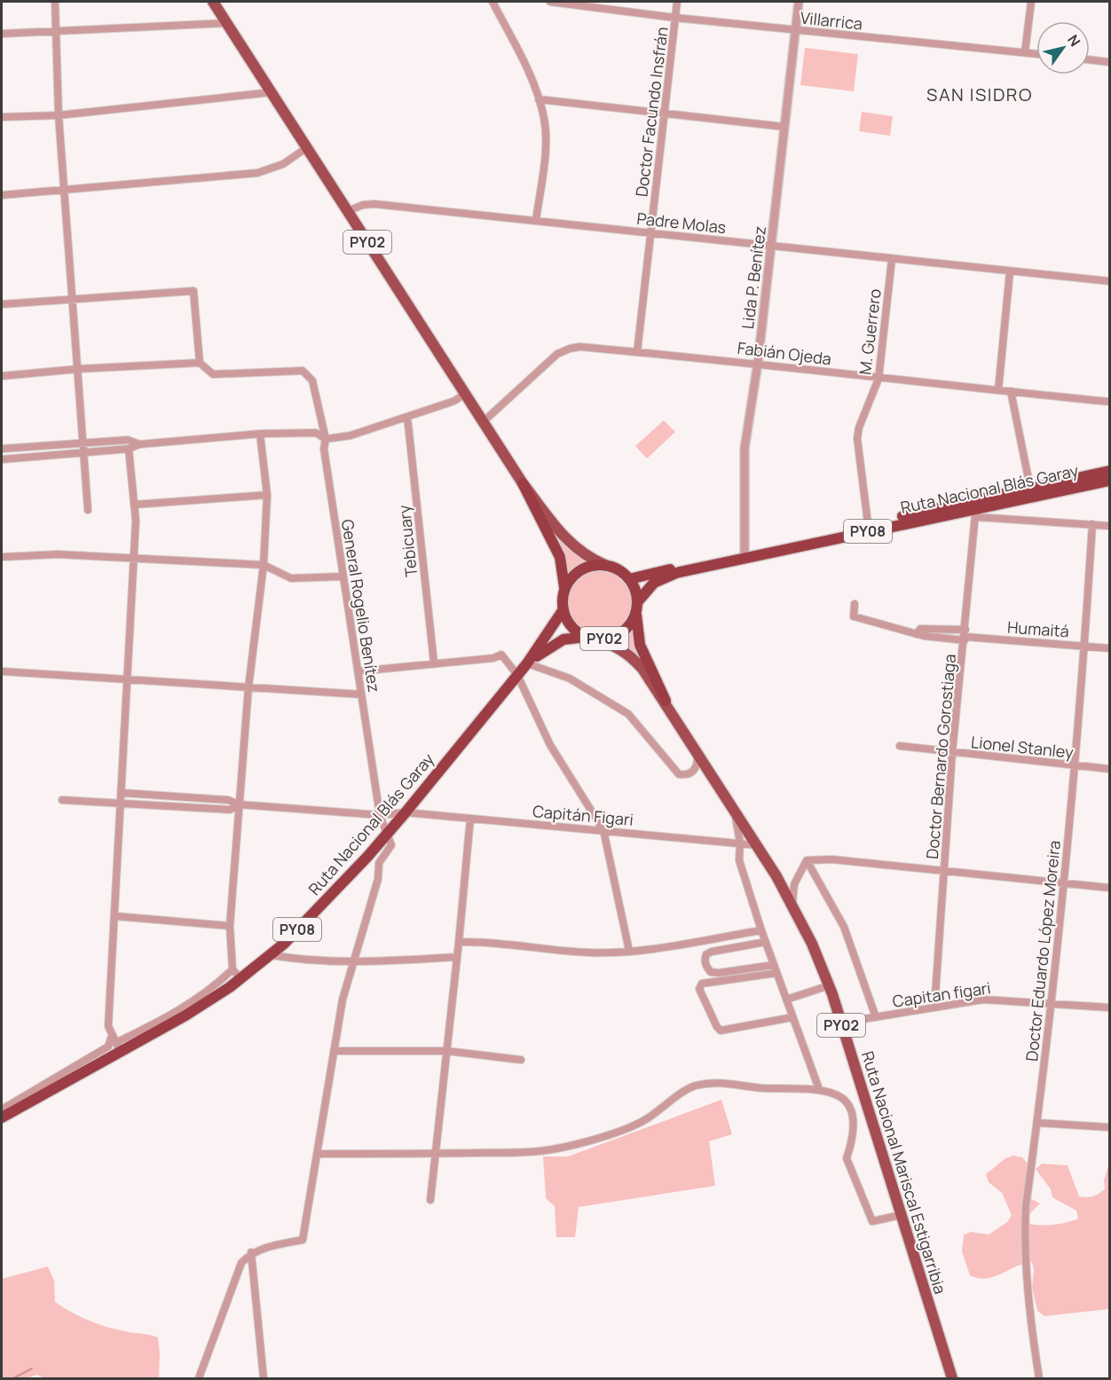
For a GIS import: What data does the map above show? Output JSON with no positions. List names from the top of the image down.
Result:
{
  "streets": {
    "highway": ["PY02", "Ruta Nacional Blás Garay", "PY08"],
    "main road": ["Ruta Nacional Mariscal Estigarribia"],
    "street": [
      "Villarrica",
      "Doctor Facundo Insfrán",
      "Padre Molas",
      "Lida P. Benítez",
      "M. Guerrero",
      "Fabián Ojeda",
      "Tebicuary",
      "General Rogelio Benítez",
      "Humaitá",
      "Lionel Stanley",
      "Doctor Bernardo Gorostiaga",
      "Capitán Figari",
      "Doctor Eduardo López Moreira",
      "Capitan figari"
    ]
  },
  "crossings": [
    ["Villarrica", "Doctor Facundo Insfrán"],
    ["Villarrica", "Lida P. Benítez"],
    ["Doctor Facundo Insfrán", "Padre Molas"],
    ["Doctor Facundo Insfrán", "Fabián Ojeda"],
    ["Padre Molas", "PY02"],
    ["Padre Molas", "Lida P. Benítez"],
    ["Padre Molas", "M. Guerrero"],
    ["PY02", "Fabián Ojeda"],
    ["PY02", "Ruta Nacional Blás Garay"],
    ["PY02", "Ruta Nacional Mariscal Estigarribia"],
    ["Lida P. Benítez", "Fabián Ojeda"],
    ["Lida P. Benítez", "Ruta Nacional Blás Garay"],
    ["M. Guerrero", "Fabián Ojeda"],
    ["M. Guerrero", "Ruta Nacional Blás Garay"],
    ["Ruta Nacional Blás Garay", "General Rogelio Benítez"],
    ["Ruta Nacional Blás Garay", "Doctor Bernardo Gorostiaga"],
    ["Ruta Nacional Blás Garay", "Capitán Figari"],
    ["General Rogelio Benítez", "Capitán Figari"],
    ["Humaitá", "Doctor Bernardo Gorostiaga"],
    ["Humaitá", "Doctor Eduardo López Moreira"],
    ["Lionel Stanley", "Doctor Bernardo Gorostiaga"],
    ["Lionel Stanley", "Doctor Eduardo López Moreira"],
    ["Doctor Bernardo Gorostiaga", "Capitan figari"],
    ["Capitán Figari", "Ruta Nacional Mariscal Estigarribia"],
    ["Doctor Eduardo López Moreira", "Capitan figari"],
    ["Capitan figari", "Ruta Nacional Mariscal Estigarribia"]
  ],
  "districts": ["SAN ISIDRO"],
  "north": "top right"
}
